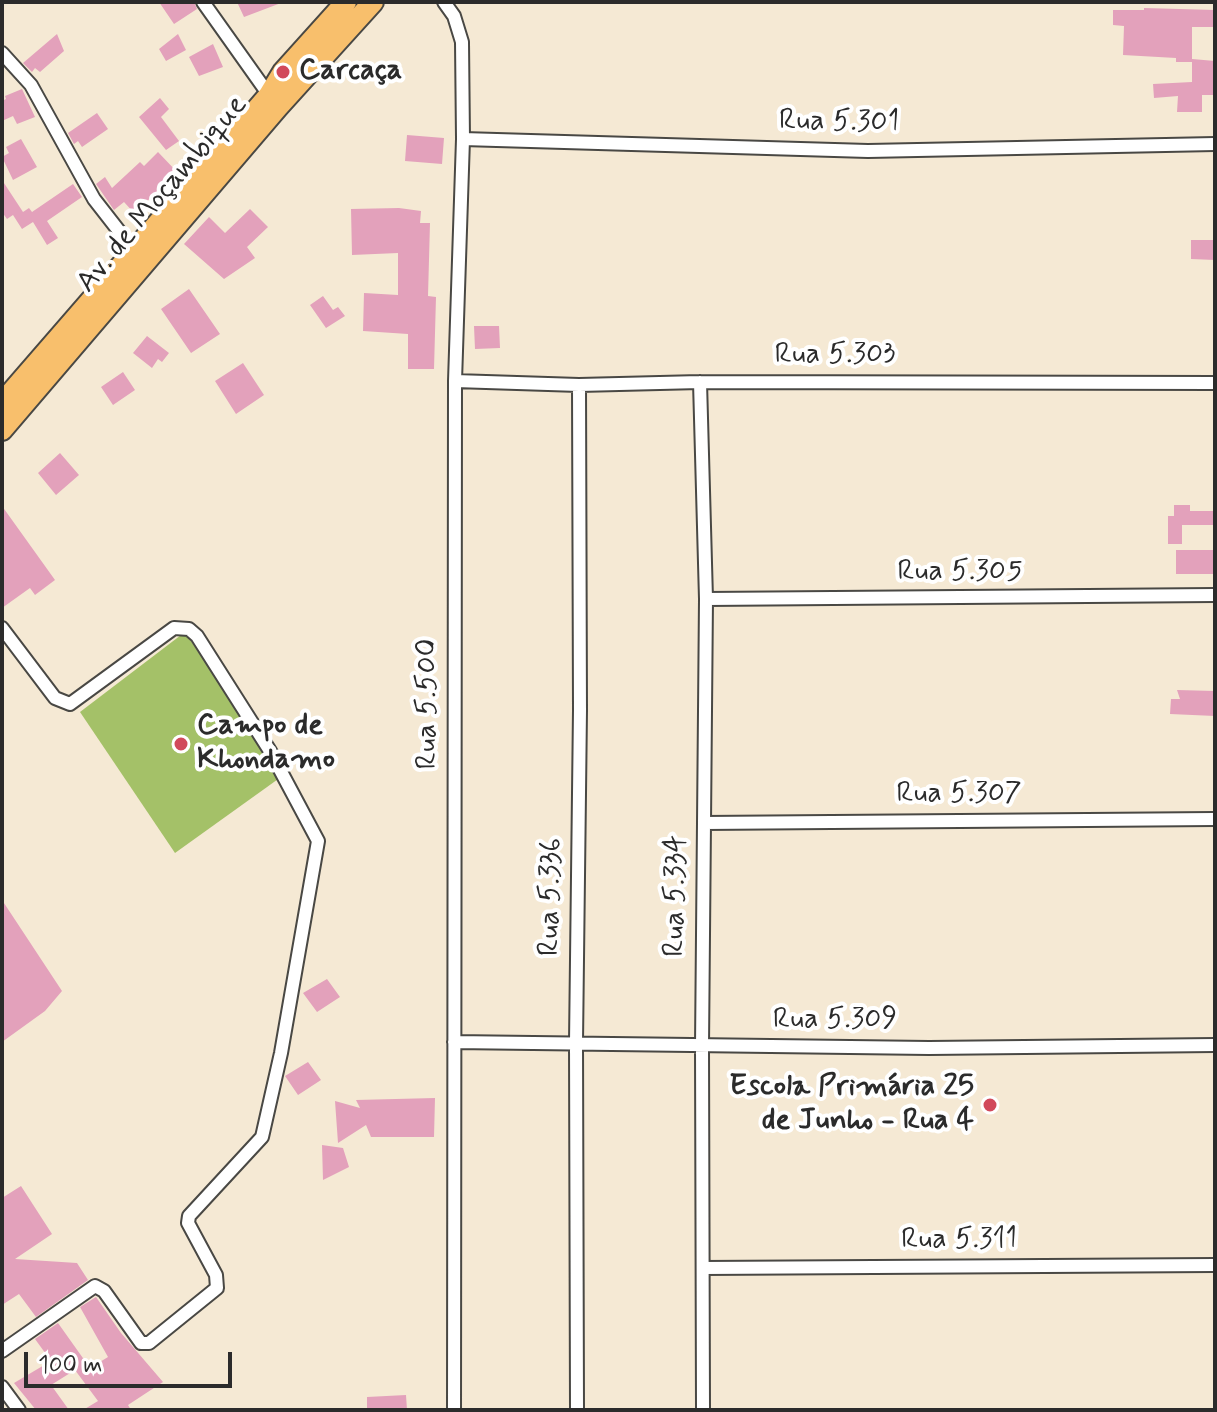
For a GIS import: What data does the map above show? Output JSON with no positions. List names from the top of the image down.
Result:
{
  "streets": {
    "highway": ["Av. de Moçambique"],
    "street": [
      "Rua 5.301",
      "Rua 5.303",
      "Rua 5.305",
      "Rua 5.500",
      "Rua 5.307",
      "Rua 5.334",
      "Rua 5.336",
      "Rua 5.309",
      "Rua 5.311"
    ]
  },
  "crossings": [
    ["Rua 5.301", "Rua 5.500"],
    ["Rua 5.303", "Rua 5.500"],
    ["Rua 5.303", "Rua 5.334"],
    ["Rua 5.303", "Rua 5.336"],
    ["Rua 5.305", "Rua 5.334"],
    ["Rua 5.500", "Rua 5.309"],
    ["Rua 5.307", "Rua 5.334"],
    ["Rua 5.334", "Rua 5.309"],
    ["Rua 5.334", "Rua 5.311"],
    ["Rua 5.336", "Rua 5.309"]
  ],
  "places": ["Carcaça", "Campo de Khondamo", "Escola Primária 25 de Junho - Rua 4"],
  "scale_bar": "100 m"
}
